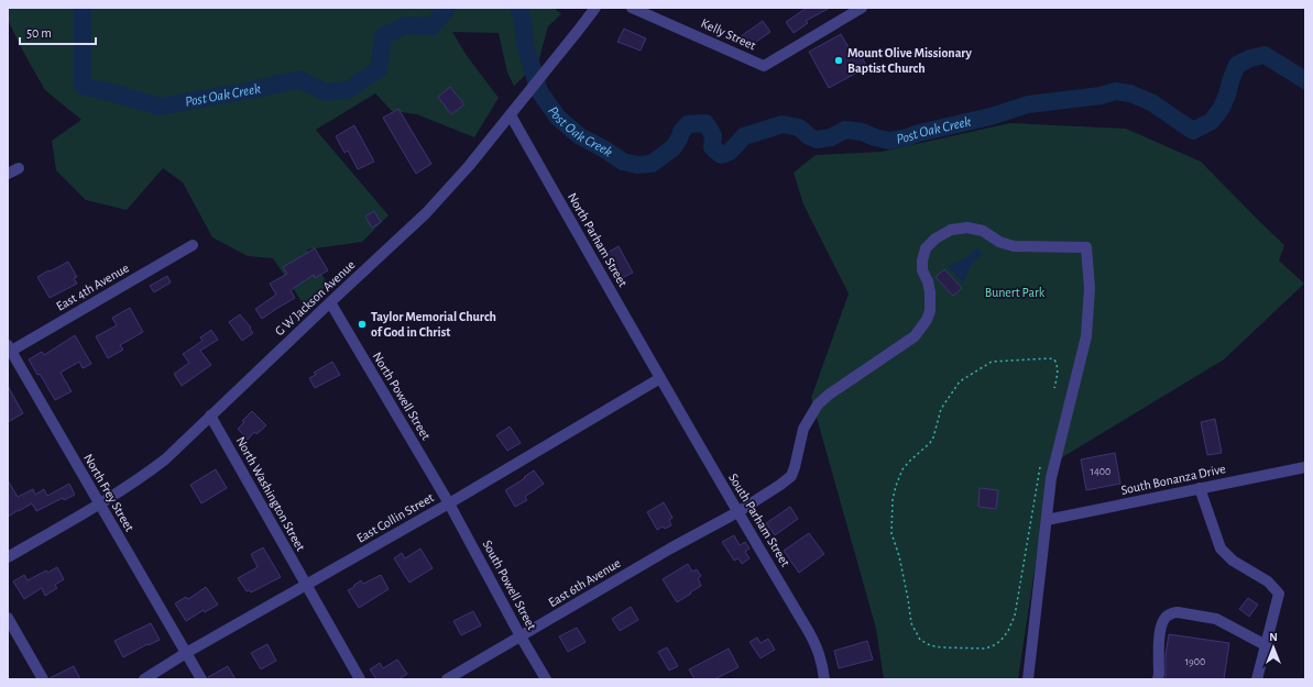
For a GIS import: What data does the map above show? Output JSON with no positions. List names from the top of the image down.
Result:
{
  "streets": {
    "street": [
      "Kelly Street",
      "North Parham Street",
      "East 4th Avenue",
      "G W Jackson Avenue",
      "North Powell Street",
      "South Bonanza Drive",
      "North Frey Street",
      "North Washington Street",
      "East Collin Street",
      "South Parham Street",
      "East 6th Avenue",
      "South Powell Street"
    ]
  },
  "crossings": [
    ["North Parham Street", "G W Jackson Avenue"],
    ["North Parham Street", "East Collin Street"],
    ["North Parham Street", "South Parham Street"],
    ["East 4th Avenue", "North Frey Street"],
    ["G W Jackson Avenue", "North Powell Street"],
    ["G W Jackson Avenue", "North Frey Street"],
    ["G W Jackson Avenue", "North Washington Street"],
    ["North Powell Street", "East Collin Street"],
    ["North Powell Street", "South Powell Street"],
    ["South Bonanza Drive", "East 6th Avenue"],
    ["North Frey Street", "East Collin Street"],
    ["North Washington Street", "East Collin Street"],
    ["East Collin Street", "South Parham Street"],
    ["East Collin Street", "South Powell Street"],
    ["South Parham Street", "East 6th Avenue"],
    ["East 6th Avenue", "South Powell Street"]
  ],
  "water": ["Post Oak Creek"],
  "parks": ["Bunert Park"],
  "places": ["Mount Olive Missionary Baptist Church", "Taylor Memorial Church of God in Christ"],
  "house_numbers": ["1400", "1900"],
  "scale_bar": "50 m",
  "north": "top"
}
